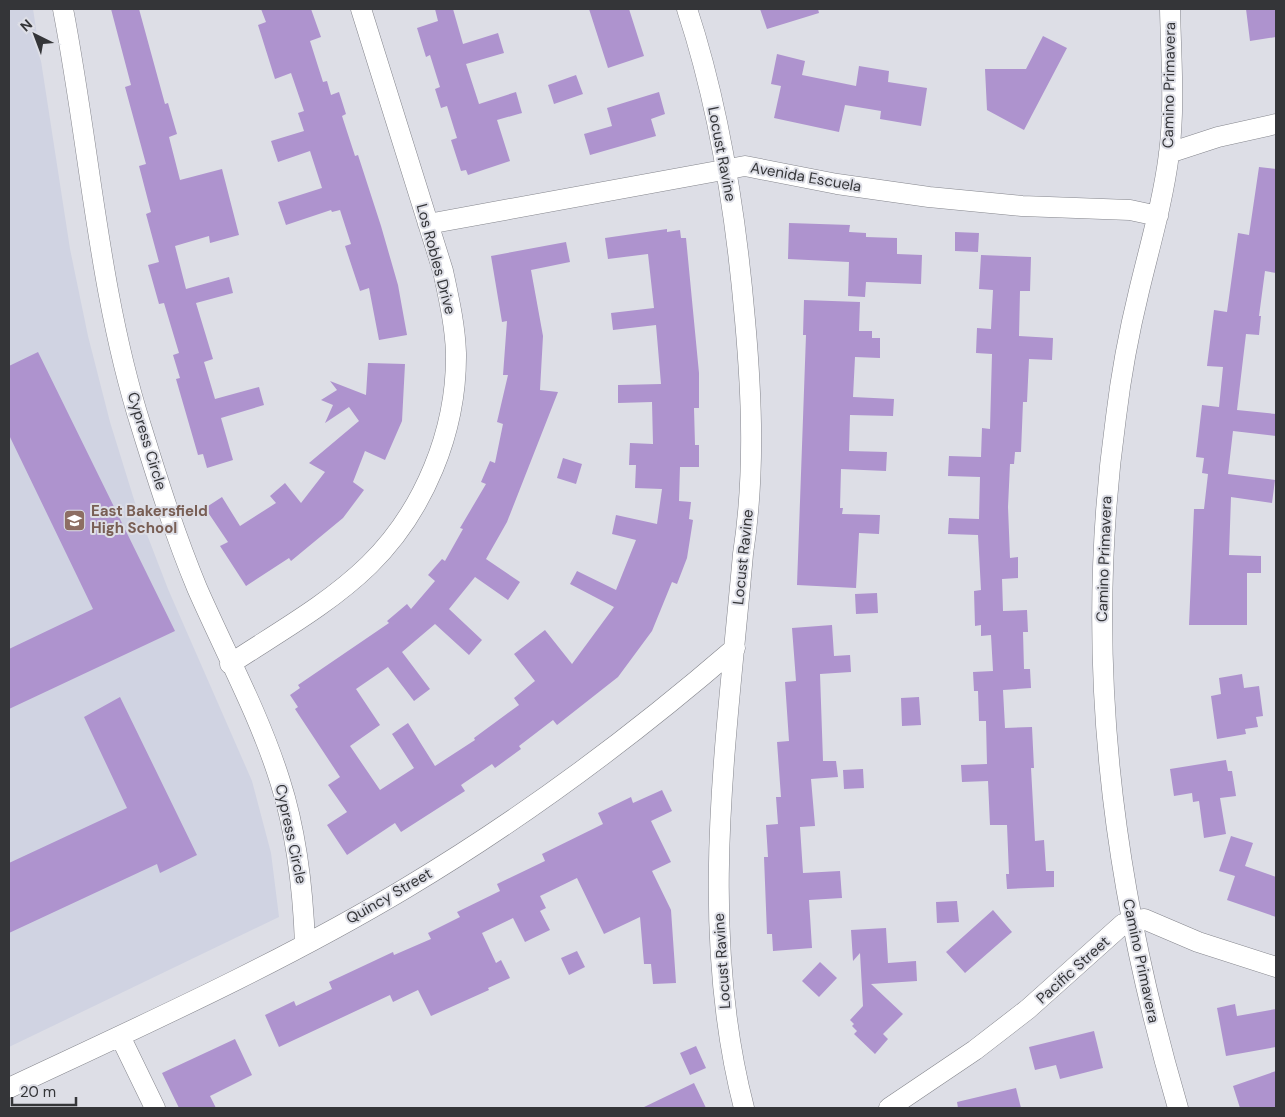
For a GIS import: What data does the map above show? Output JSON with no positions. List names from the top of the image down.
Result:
{
  "streets": {
    "street": [
      "Camino Primavera",
      "Locust Ravine",
      "Avenida Escuela",
      "Los Robles Drive",
      "Cypress Circle",
      "Quincy Street",
      "Pacific Street"
    ]
  },
  "crossings": [
    ["Camino Primavera", "Avenida Escuela"],
    ["Camino Primavera", "Pacific Street"],
    ["Locust Ravine", "Avenida Escuela"],
    ["Locust Ravine", "Quincy Street"],
    ["Avenida Escuela", "Los Robles Drive"],
    ["Los Robles Drive", "Cypress Circle"],
    ["Cypress Circle", "Quincy Street"]
  ],
  "places": {
    "school or university": ["East Bakersfield High School"]
  },
  "scale_bar": "20 m",
  "north": "top left"
}
